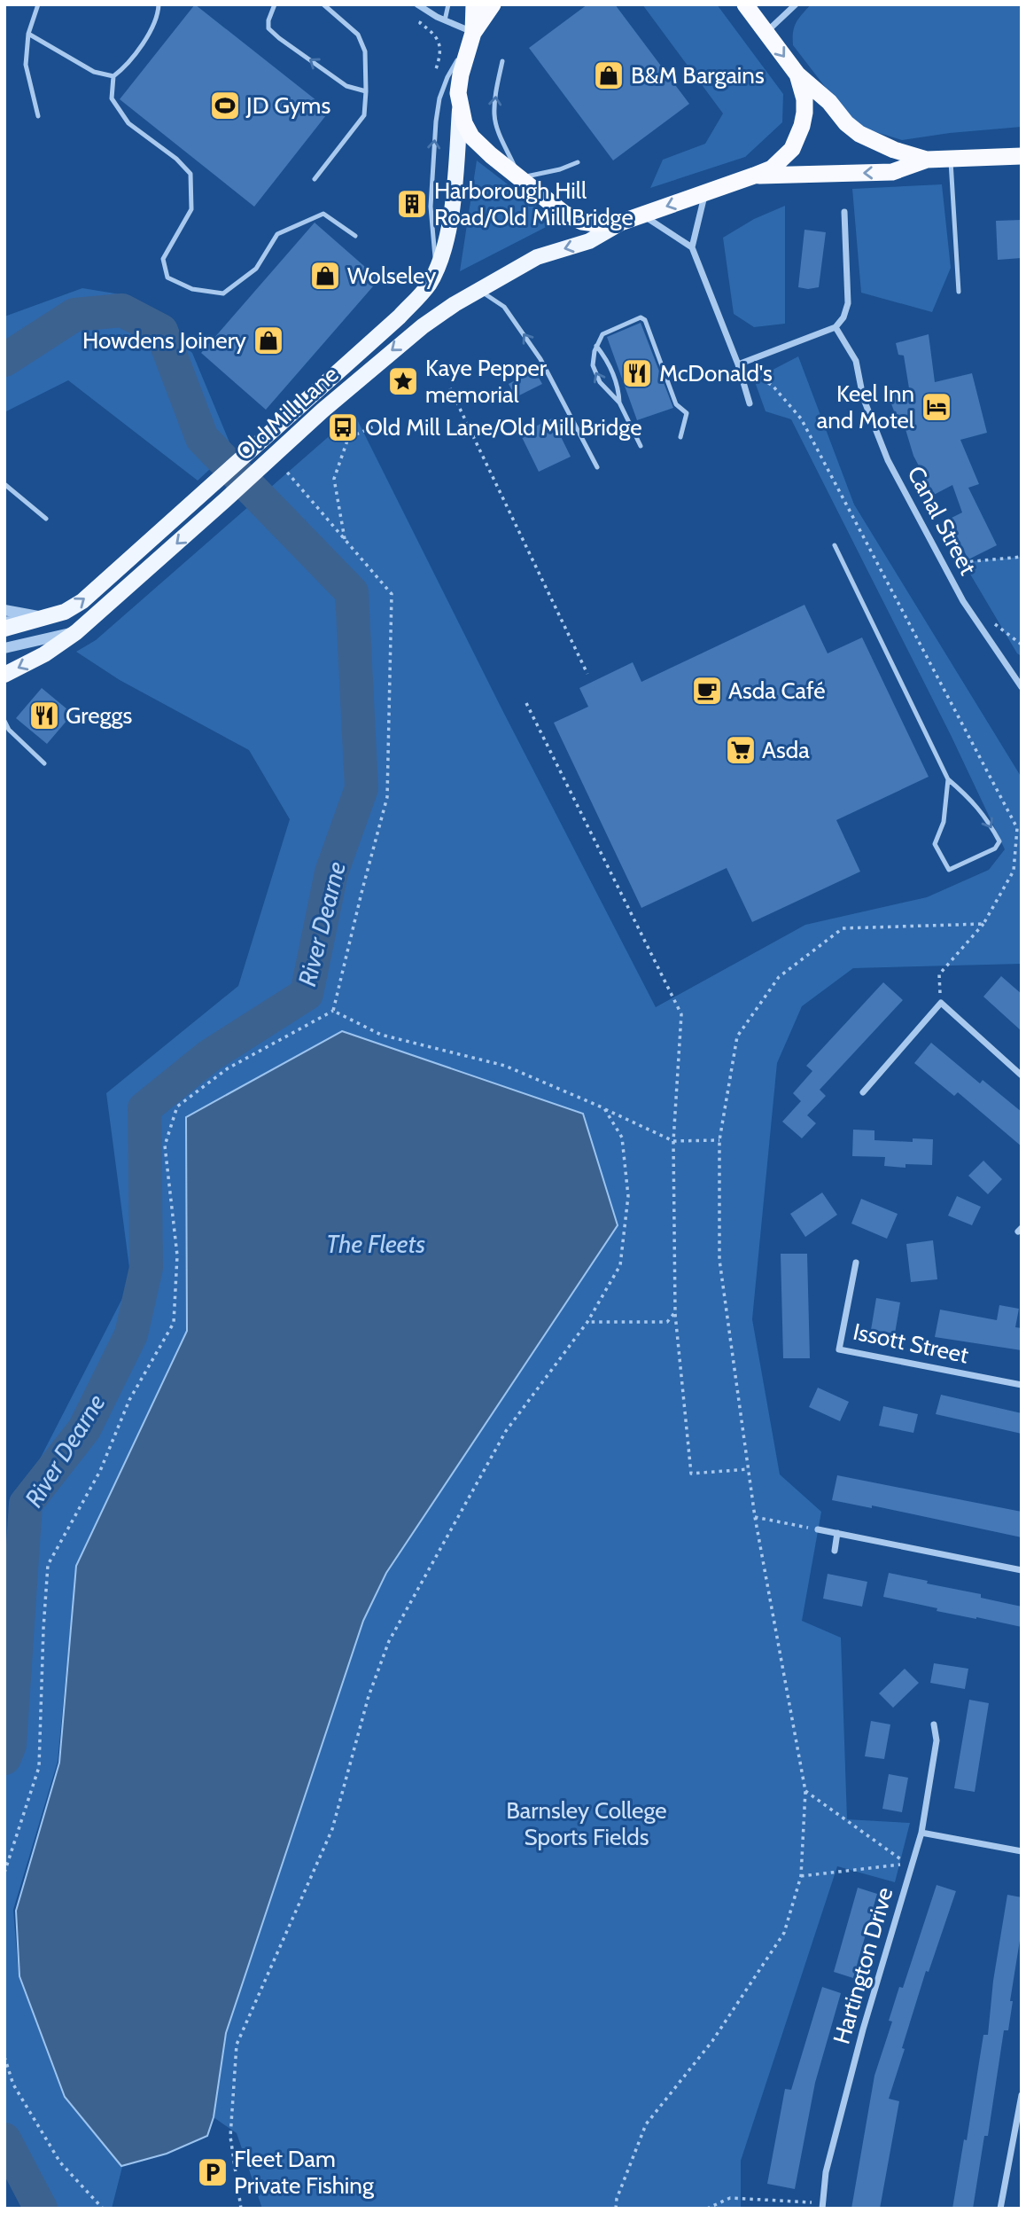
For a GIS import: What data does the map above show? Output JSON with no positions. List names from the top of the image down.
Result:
{
  "streets": {
    "main road": ["Old Mill Lane"],
    "street": ["Canal Street", "Issott Street", "Hartington Drive"]
  },
  "water": ["River Dearne", "The Fleets"],
  "parks": ["Barnsley College Sports Fields"],
  "places": {
    "shop": ["B&M Bargains", "Wolseley", "Howdens Joinery"],
    "sports": ["JD Gyms"],
    "building": ["Harborough Hill Road/Old Mill Bridge"],
    "restaurant": ["McDonald's", "Greggs"],
    "place": ["Kaye Pepper memorial"],
    "hotel": ["Keel Inn and Motel"],
    "bus stop": ["Old Mill Lane/Old Mill Bridge"],
    "cafe": ["Asda Café"],
    "supermarket": ["Asda"],
    "parking": ["Fleet Dam Private Fishing"]
  }
}
